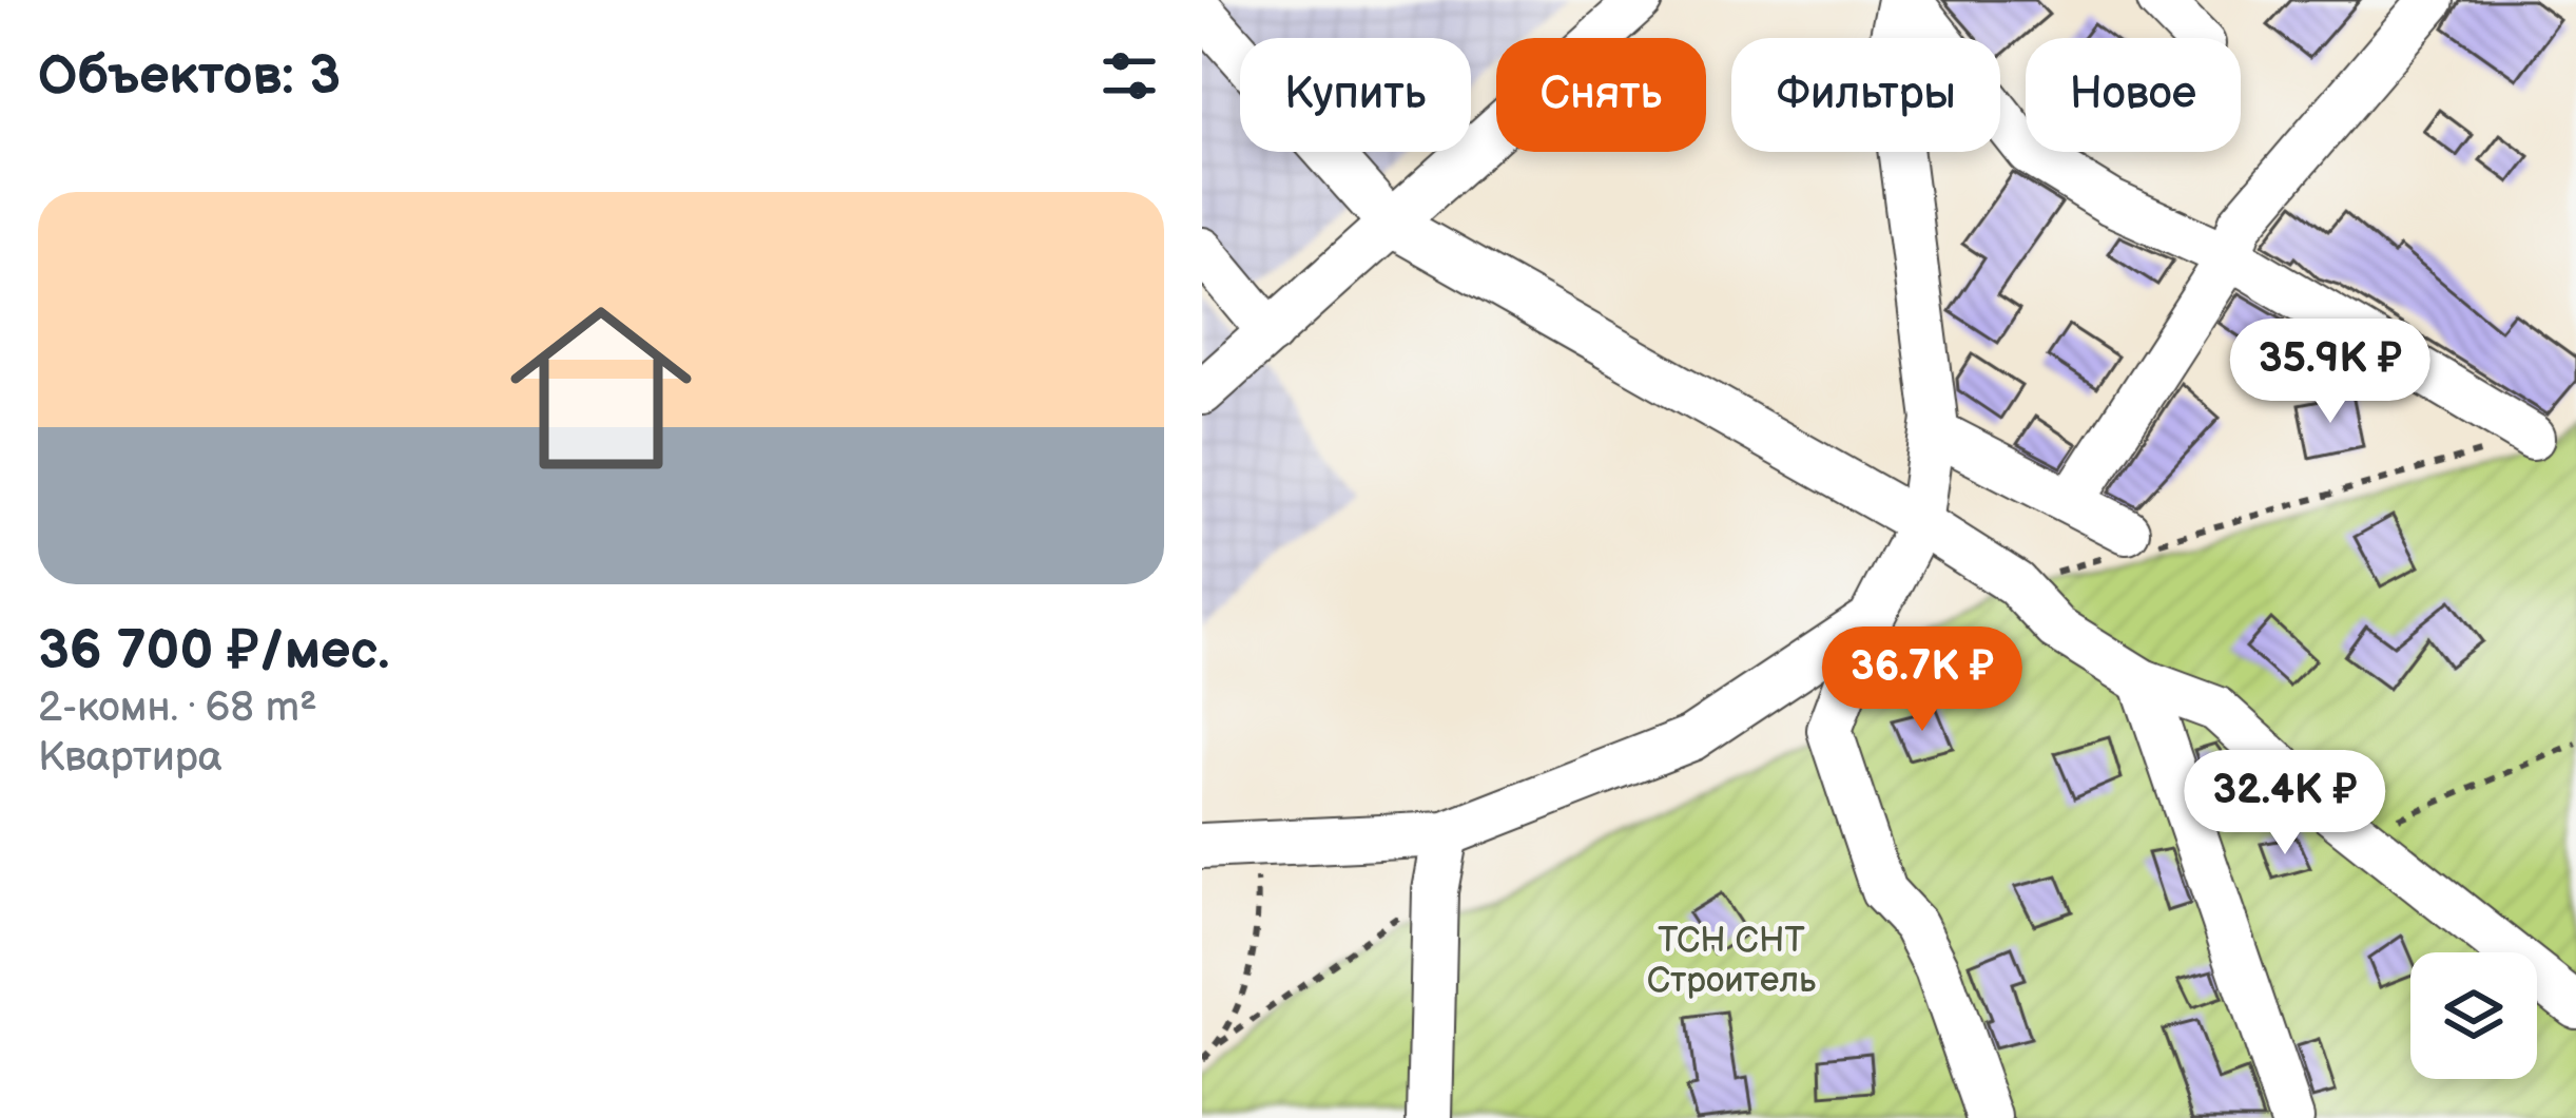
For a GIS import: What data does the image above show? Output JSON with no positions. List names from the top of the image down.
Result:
{
  "parks": ["ТСН СНТ Строитель"],
  "page": {
    "heading": "Объектов: 3",
    "chip": [
      "Купить",
      "Снять",
      "Фильтры",
      "Новое"
    ],
    "list": [
      {
        "name": "36 700 ₽/мес.",
        "note": "2-комн. · 68 m² · Квартира"
      }
    ],
    "price": ["35.9K ₽", "36.7K ₽", "32.4K ₽"]
  }
}
